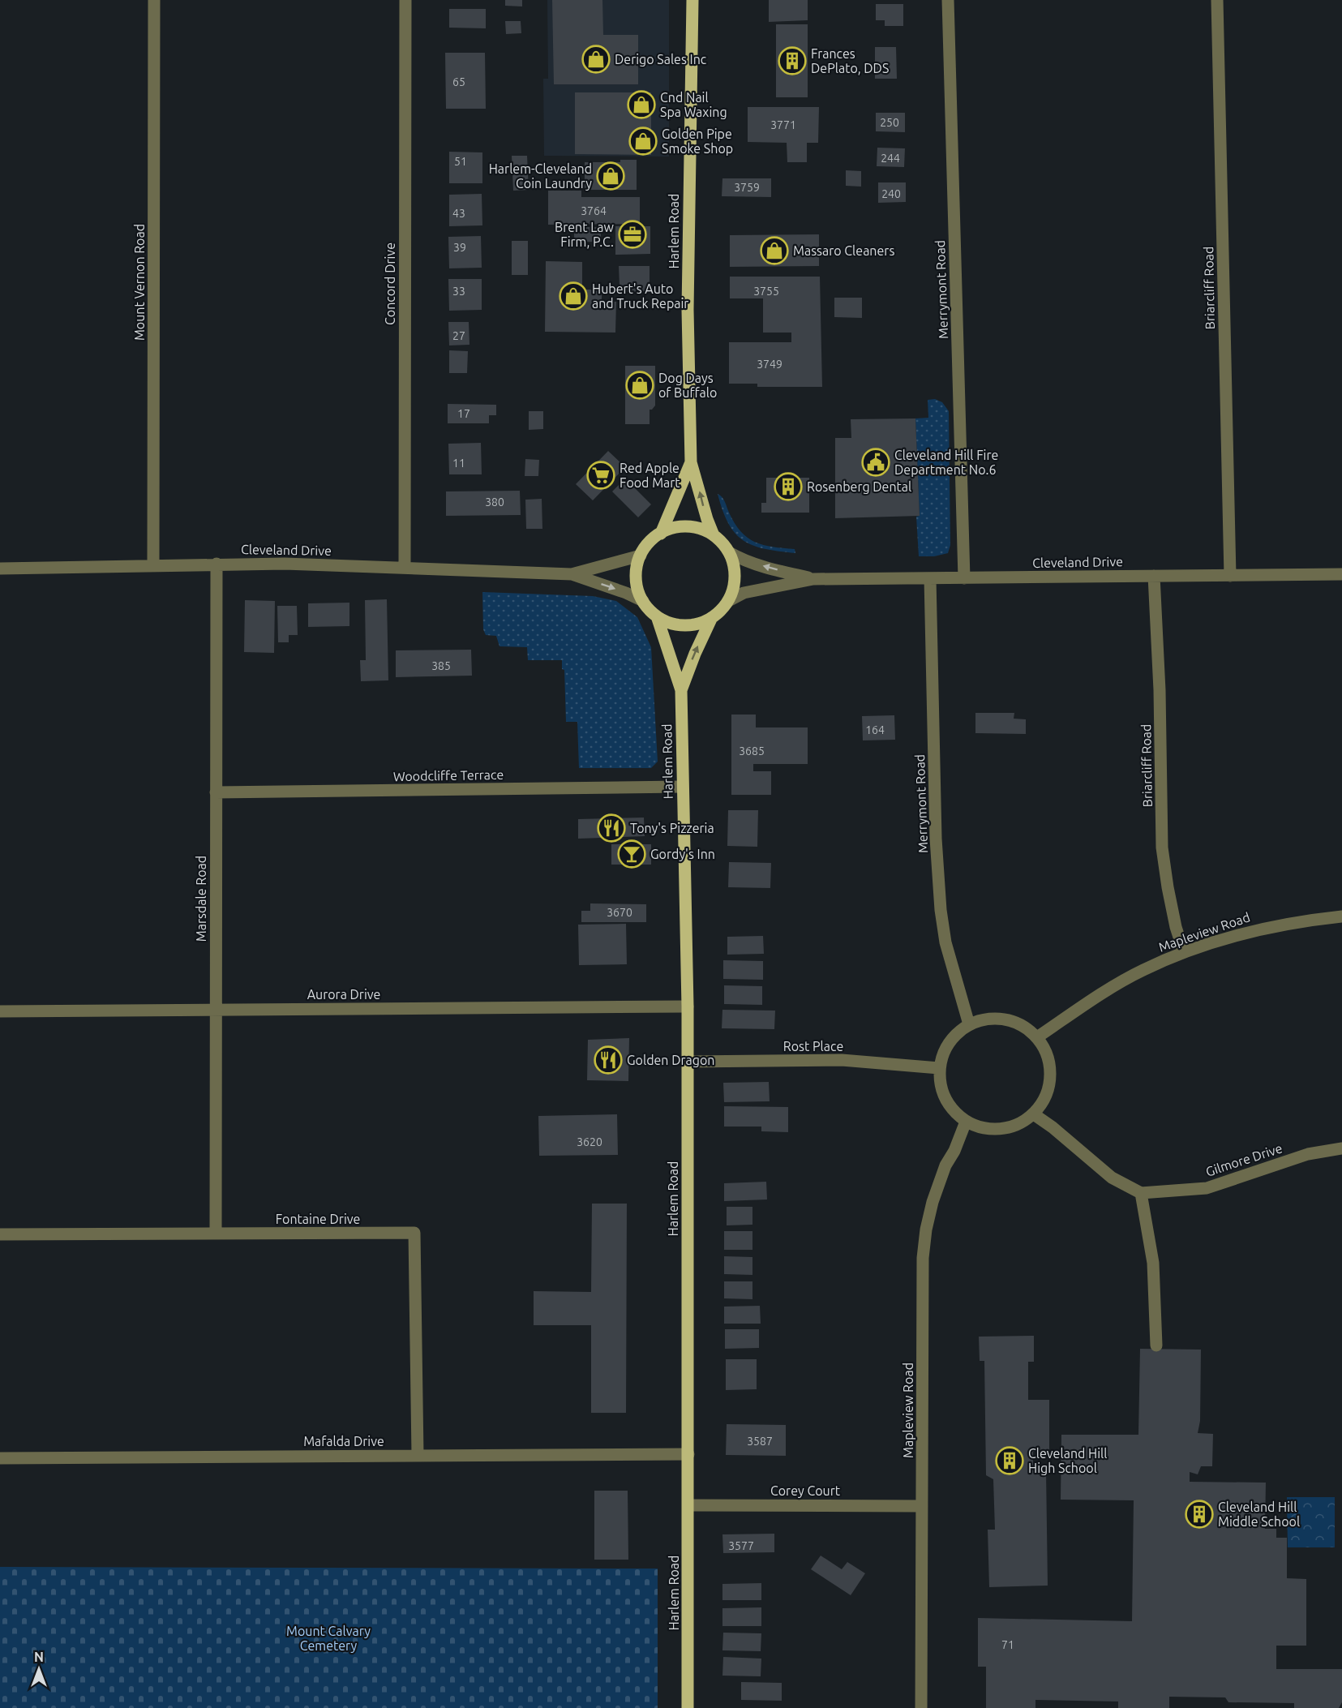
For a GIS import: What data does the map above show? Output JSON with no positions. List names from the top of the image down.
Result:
{
  "streets": {
    "main road": ["Harlem Road"],
    "street": [
      "Mount Vernon Road",
      "Concord Drive",
      "Briarcliff Road",
      "Merrymont Road",
      "Cleveland Drive",
      "Woodcliffe Terrace",
      "Marsdale Road",
      "Mapleview Road",
      "Aurora Drive",
      "Rost Place",
      "Gilmore Drive",
      "Fontaine Drive",
      "Mafalda Drive",
      "Corey Court"
    ]
  },
  "crossings": [
    ["Harlem Road", "Cleveland Drive"],
    ["Harlem Road", "Woodcliffe Terrace"],
    ["Harlem Road", "Aurora Drive"],
    ["Harlem Road", "Rost Place"],
    ["Harlem Road", "Mafalda Drive"],
    ["Harlem Road", "Corey Court"],
    ["Mount Vernon Road", "Cleveland Drive"],
    ["Concord Drive", "Cleveland Drive"],
    ["Briarcliff Road", "Cleveland Drive"],
    ["Briarcliff Road", "Mapleview Road"],
    ["Merrymont Road", "Cleveland Drive"],
    ["Merrymont Road", "Mapleview Road"],
    ["Merrymont Road", "Rost Place"],
    ["Cleveland Drive", "Marsdale Road"],
    ["Woodcliffe Terrace", "Marsdale Road"],
    ["Marsdale Road", "Aurora Drive"],
    ["Marsdale Road", "Fontaine Drive"],
    ["Mapleview Road", "Rost Place"],
    ["Mapleview Road", "Corey Court"],
    ["Fontaine Drive", "Mafalda Drive"]
  ],
  "parks": ["Mount Calvary Cemetery"],
  "places": {
    "shop": [
      "Derigo Sales Inc",
      "Cnd Nail Spa Waxing",
      "Golden Pipe Smoke Shop",
      "Harlem-Cleveland Coin Laundry",
      "Massaro Cleaners",
      "Hubert's Auto and Truck Repair",
      "Dog Days of Buffalo"
    ],
    "building": [
      "Frances DePlato, DDS",
      "Rosenberg Dental",
      "Cleveland Hill High School",
      "Cleveland Hill Middle School"
    ],
    "office": ["Brent Law Firm, P.C."],
    "public building": ["Cleveland Hill Fire Department No.6"],
    "supermarket": ["Red Apple Food Mart"],
    "restaurant": ["Tony's Pizzeria", "Golden Dragon"],
    "bar": ["Gordy's Inn"]
  },
  "house_numbers": [
    "65",
    "250",
    "3771",
    "244",
    "51",
    "3759",
    "240",
    "3764",
    "43",
    "39",
    "33",
    "3755",
    "27",
    "3749",
    "17",
    "11",
    "380",
    "385",
    "164",
    "3685",
    "3670",
    "3620",
    "3587",
    "3577",
    "71"
  ],
  "north": "top"
}
